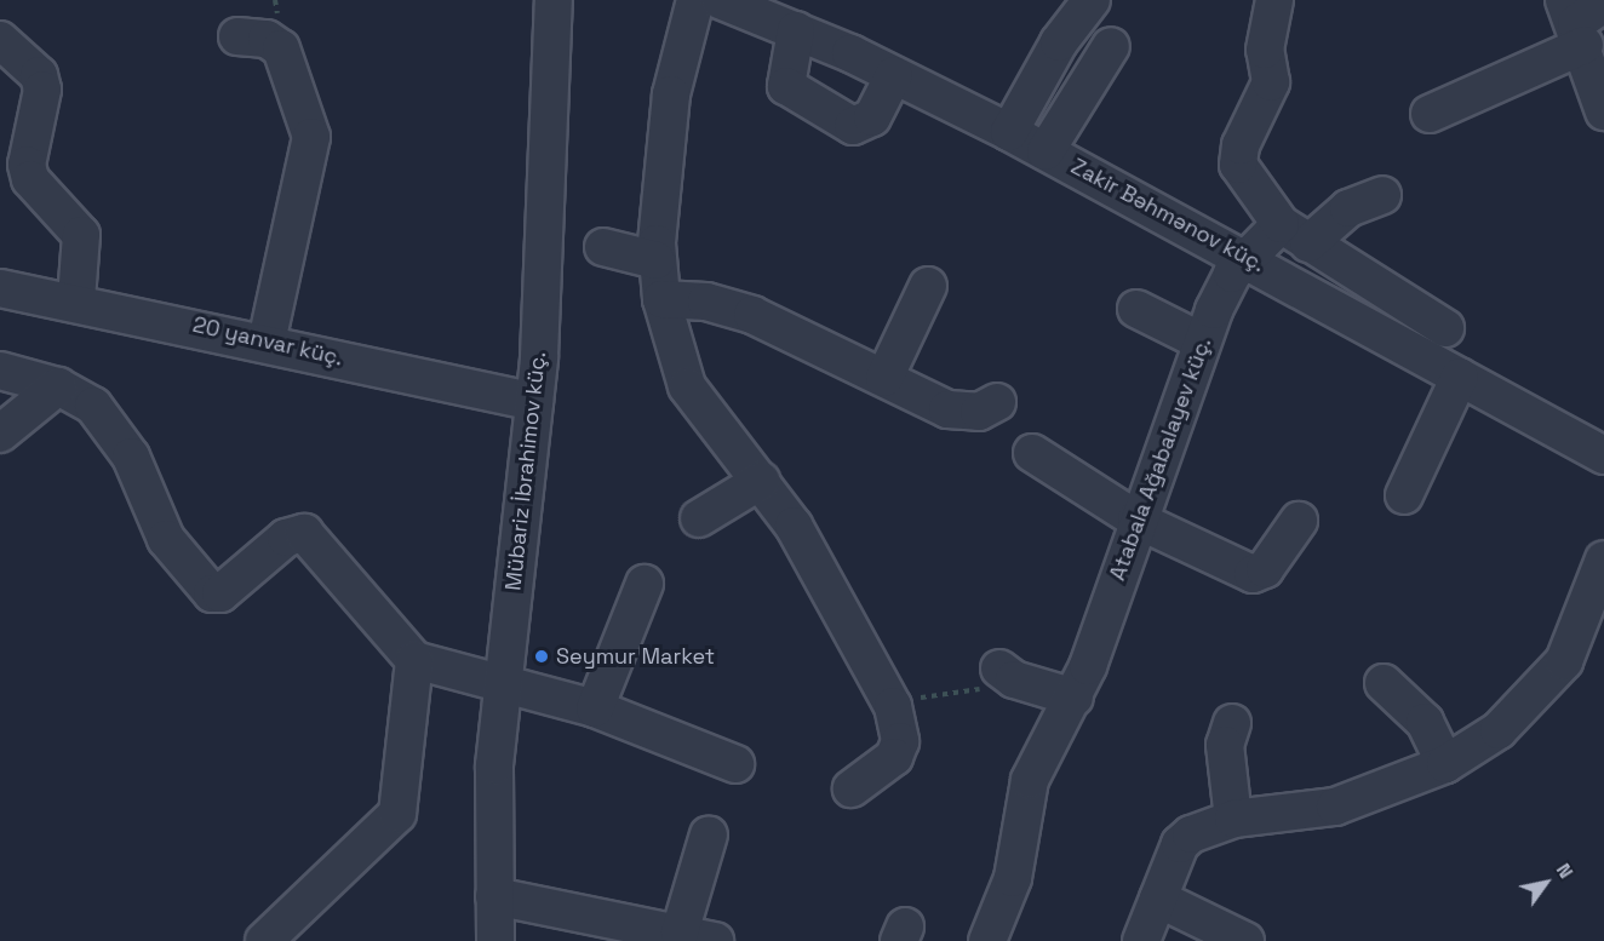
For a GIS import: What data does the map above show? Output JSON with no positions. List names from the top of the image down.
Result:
{
  "streets": {
    "street": [
      "Zakir Bəhmənov küç.",
      "20 yanvar küç.",
      "Atabala Ağabalayev küç.",
      "Mübariz İbrahimov küç."
    ]
  },
  "crossings": [
    ["Zakir Bəhmənov küç.", "Atabala Ağabalayev küç."],
    ["20 yanvar küç.", "Mübariz İbrahimov küç."]
  ],
  "places": ["Seymur Market"],
  "north": "top right"
}
